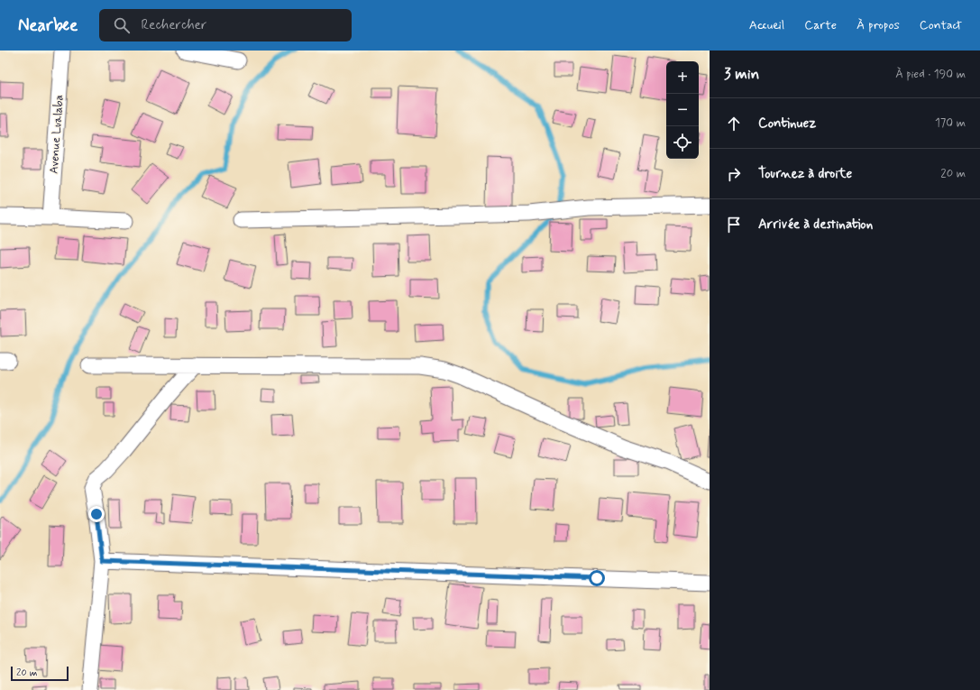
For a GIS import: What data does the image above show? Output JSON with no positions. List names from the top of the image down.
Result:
{
  "streets": {
    "street": ["Avenue Lualaba"]
  },
  "scale_bar": "20 m",
  "page": {
    "header": "Nearbee",
    "search": "Rechercher",
    "nav": [
      "Accueil",
      "Carte",
      "À propos",
      "Contact"
    ],
    "heading": ["3 min", "À pied · 190 m"],
    "map_buttons": ["+", "−"],
    "list": [
      ["Continuez", "170 m"],
      ["Tournez à droite", "20 m"],
      "Arrivée à destination"
    ],
    "scale": "20 m"
  }
}
